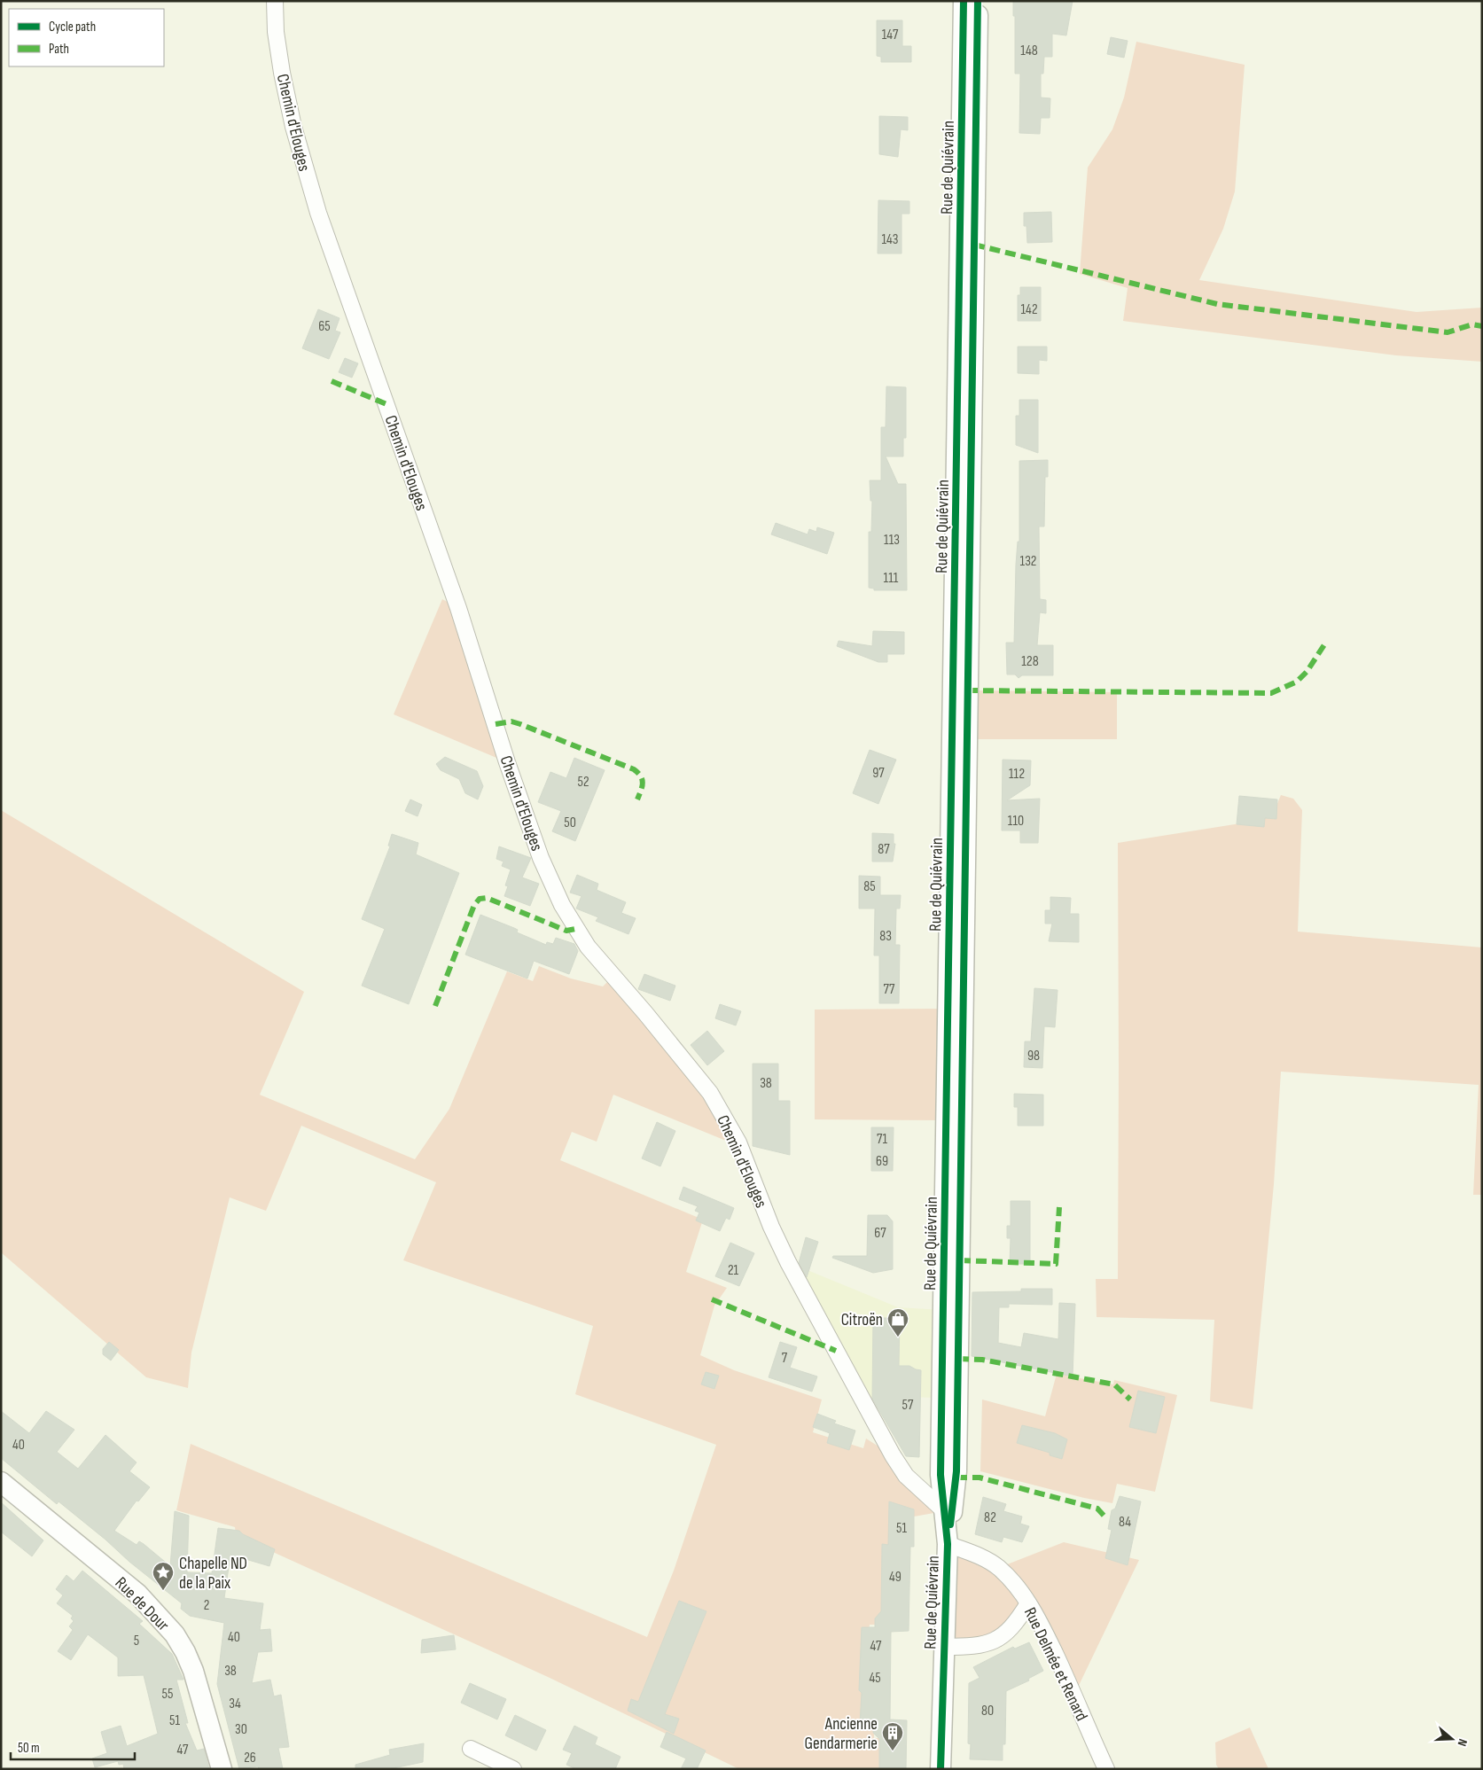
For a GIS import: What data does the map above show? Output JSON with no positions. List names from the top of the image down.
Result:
{
  "streets": {
    "main road": ["Rue de Quiévrain", "Rue de Dour"],
    "street": ["Chemin d'Elouges", "Rue Delmée et Renard"]
  },
  "crossings": [
    ["Chemin d'Elouges", "Rue de Quiévrain"],
    ["Rue de Quiévrain", "Rue Delmée et Renard"]
  ],
  "places": {
    "shop": ["Citroën"],
    "place": ["Chapelle ND de la Paix"],
    "building": ["Ancienne Gendarmerie"]
  },
  "house_numbers": [
    "147",
    "148",
    "143",
    "142",
    "65",
    "113",
    "132",
    "111",
    "128",
    "97",
    "112",
    "52",
    "110",
    "50",
    "87",
    "85",
    "83",
    "77",
    "98",
    "38",
    "71",
    "69",
    "67",
    "21",
    "7",
    "57",
    "40",
    "82",
    "84",
    "51",
    "49",
    "2",
    "40",
    "5",
    "47",
    "38",
    "45",
    "55",
    "34",
    "80",
    "51",
    "30",
    "47",
    "26"
  ],
  "legend": ["Cycle path", "Path"],
  "scale_bar": "50 m",
  "north": "right"
}
